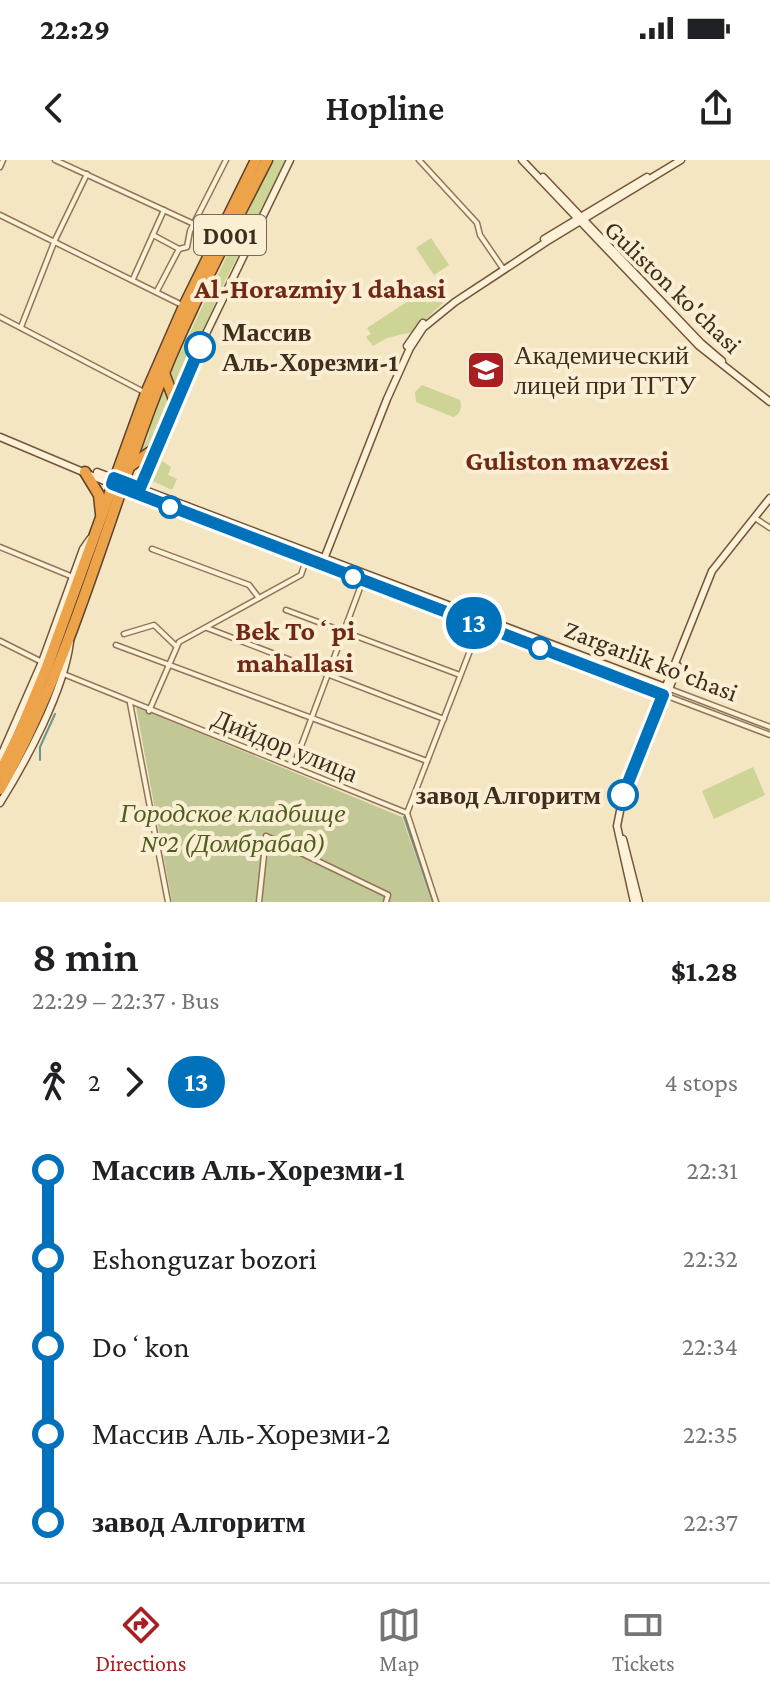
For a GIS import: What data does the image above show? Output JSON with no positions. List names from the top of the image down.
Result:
{
  "streets": {
    "highway": ["D001"],
    "main road": ["Guliston ko'chasi", "Zargarlik ko'chasi"],
    "street": ["Дийдор улица"]
  },
  "crossings": [
    ["D001", "Zargarlik ko'chasi"],
    ["D001", "Дийдор улица"]
  ],
  "districts": ["Al-Horazmiy 1 dahasi", "Guliston mavzesi", "Bek Toʻpi mahallasi"],
  "parks": ["Городское кладбище №2 (Домбрабад)"],
  "places": {
    "other": ["Массив Аль-Хорезми-1", "завод Алгоритм"],
    "school or university": ["Академический лицей при ТГТУ"]
  },
  "lines": ["bus line 13"],
  "page": {
    "status": "22:29",
    "header": "Hopline",
    "on_map": "13",
    "heading": ["8 min", "22:29 – 22:37 · Bus", "$1.28"],
    "legs": ["2", "13", "4 stops"],
    "list": [
      {
        "name": "Массив Аль-Хорезми-1",
        "value": "22:31"
      },
      {
        "name": "Eshonguzar bozori",
        "value": "22:32"
      },
      {
        "name": "Doʻkon",
        "value": "22:34"
      },
      {
        "name": "Массив Аль-Хорезми-2",
        "value": "22:35"
      },
      {
        "name": "завод Алгоритм",
        "value": "22:37"
      }
    ],
    "tabs": ["Directions", "Map", "Tickets"]
  }
}
